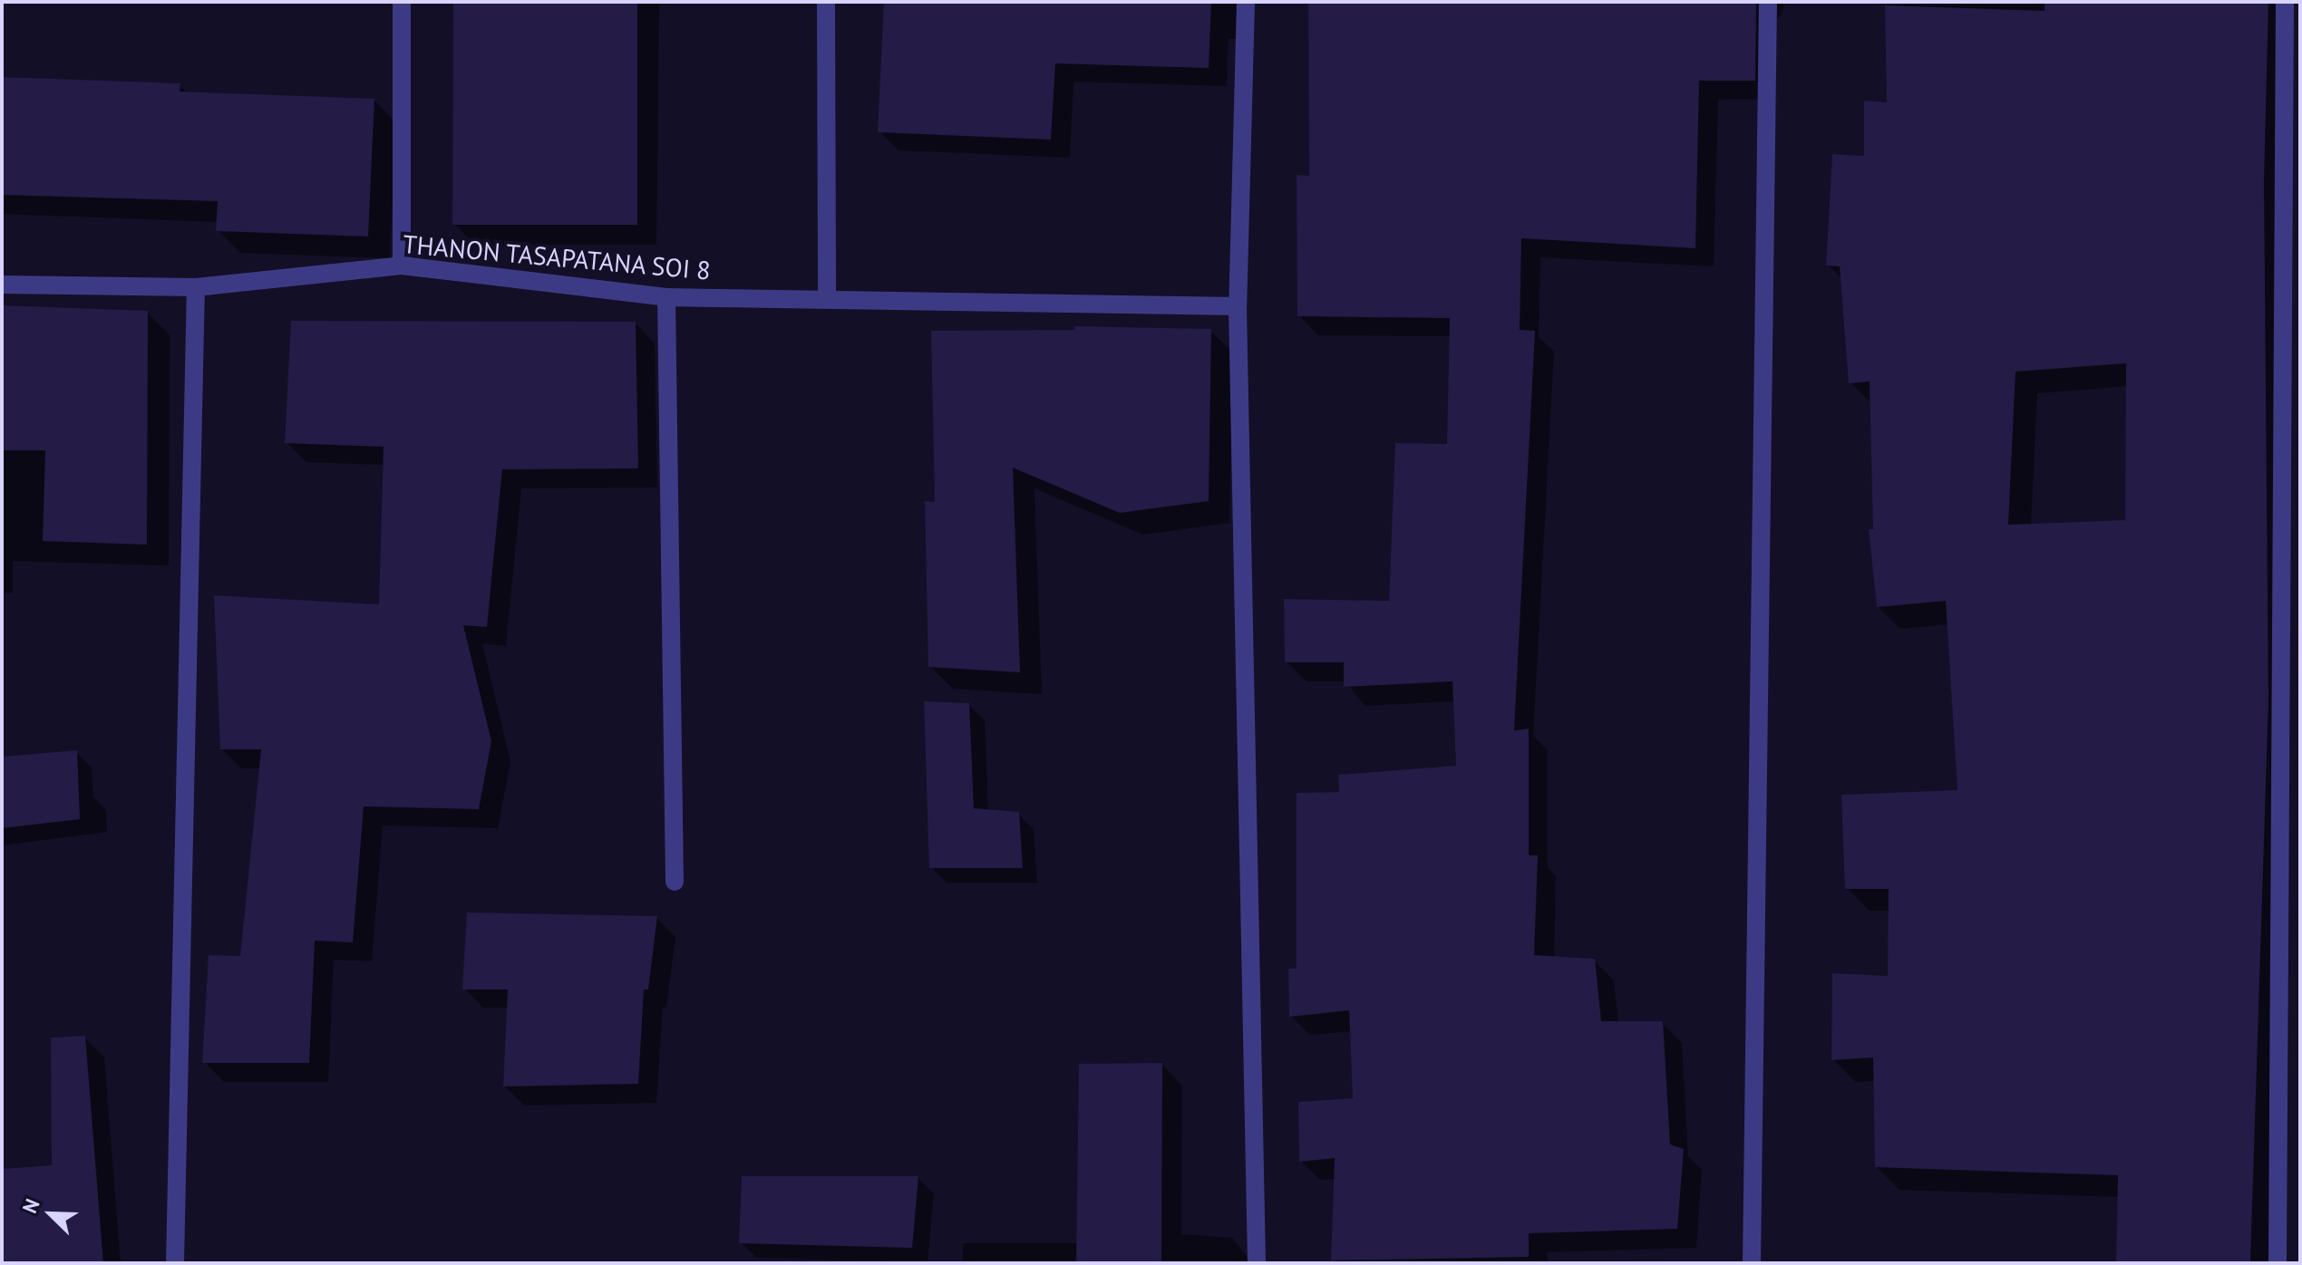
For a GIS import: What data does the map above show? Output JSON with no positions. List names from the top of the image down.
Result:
{
  "streets": {
    "street": ["THANON TASAPATANA SOI 8"]
  },
  "north": "top left"
}
